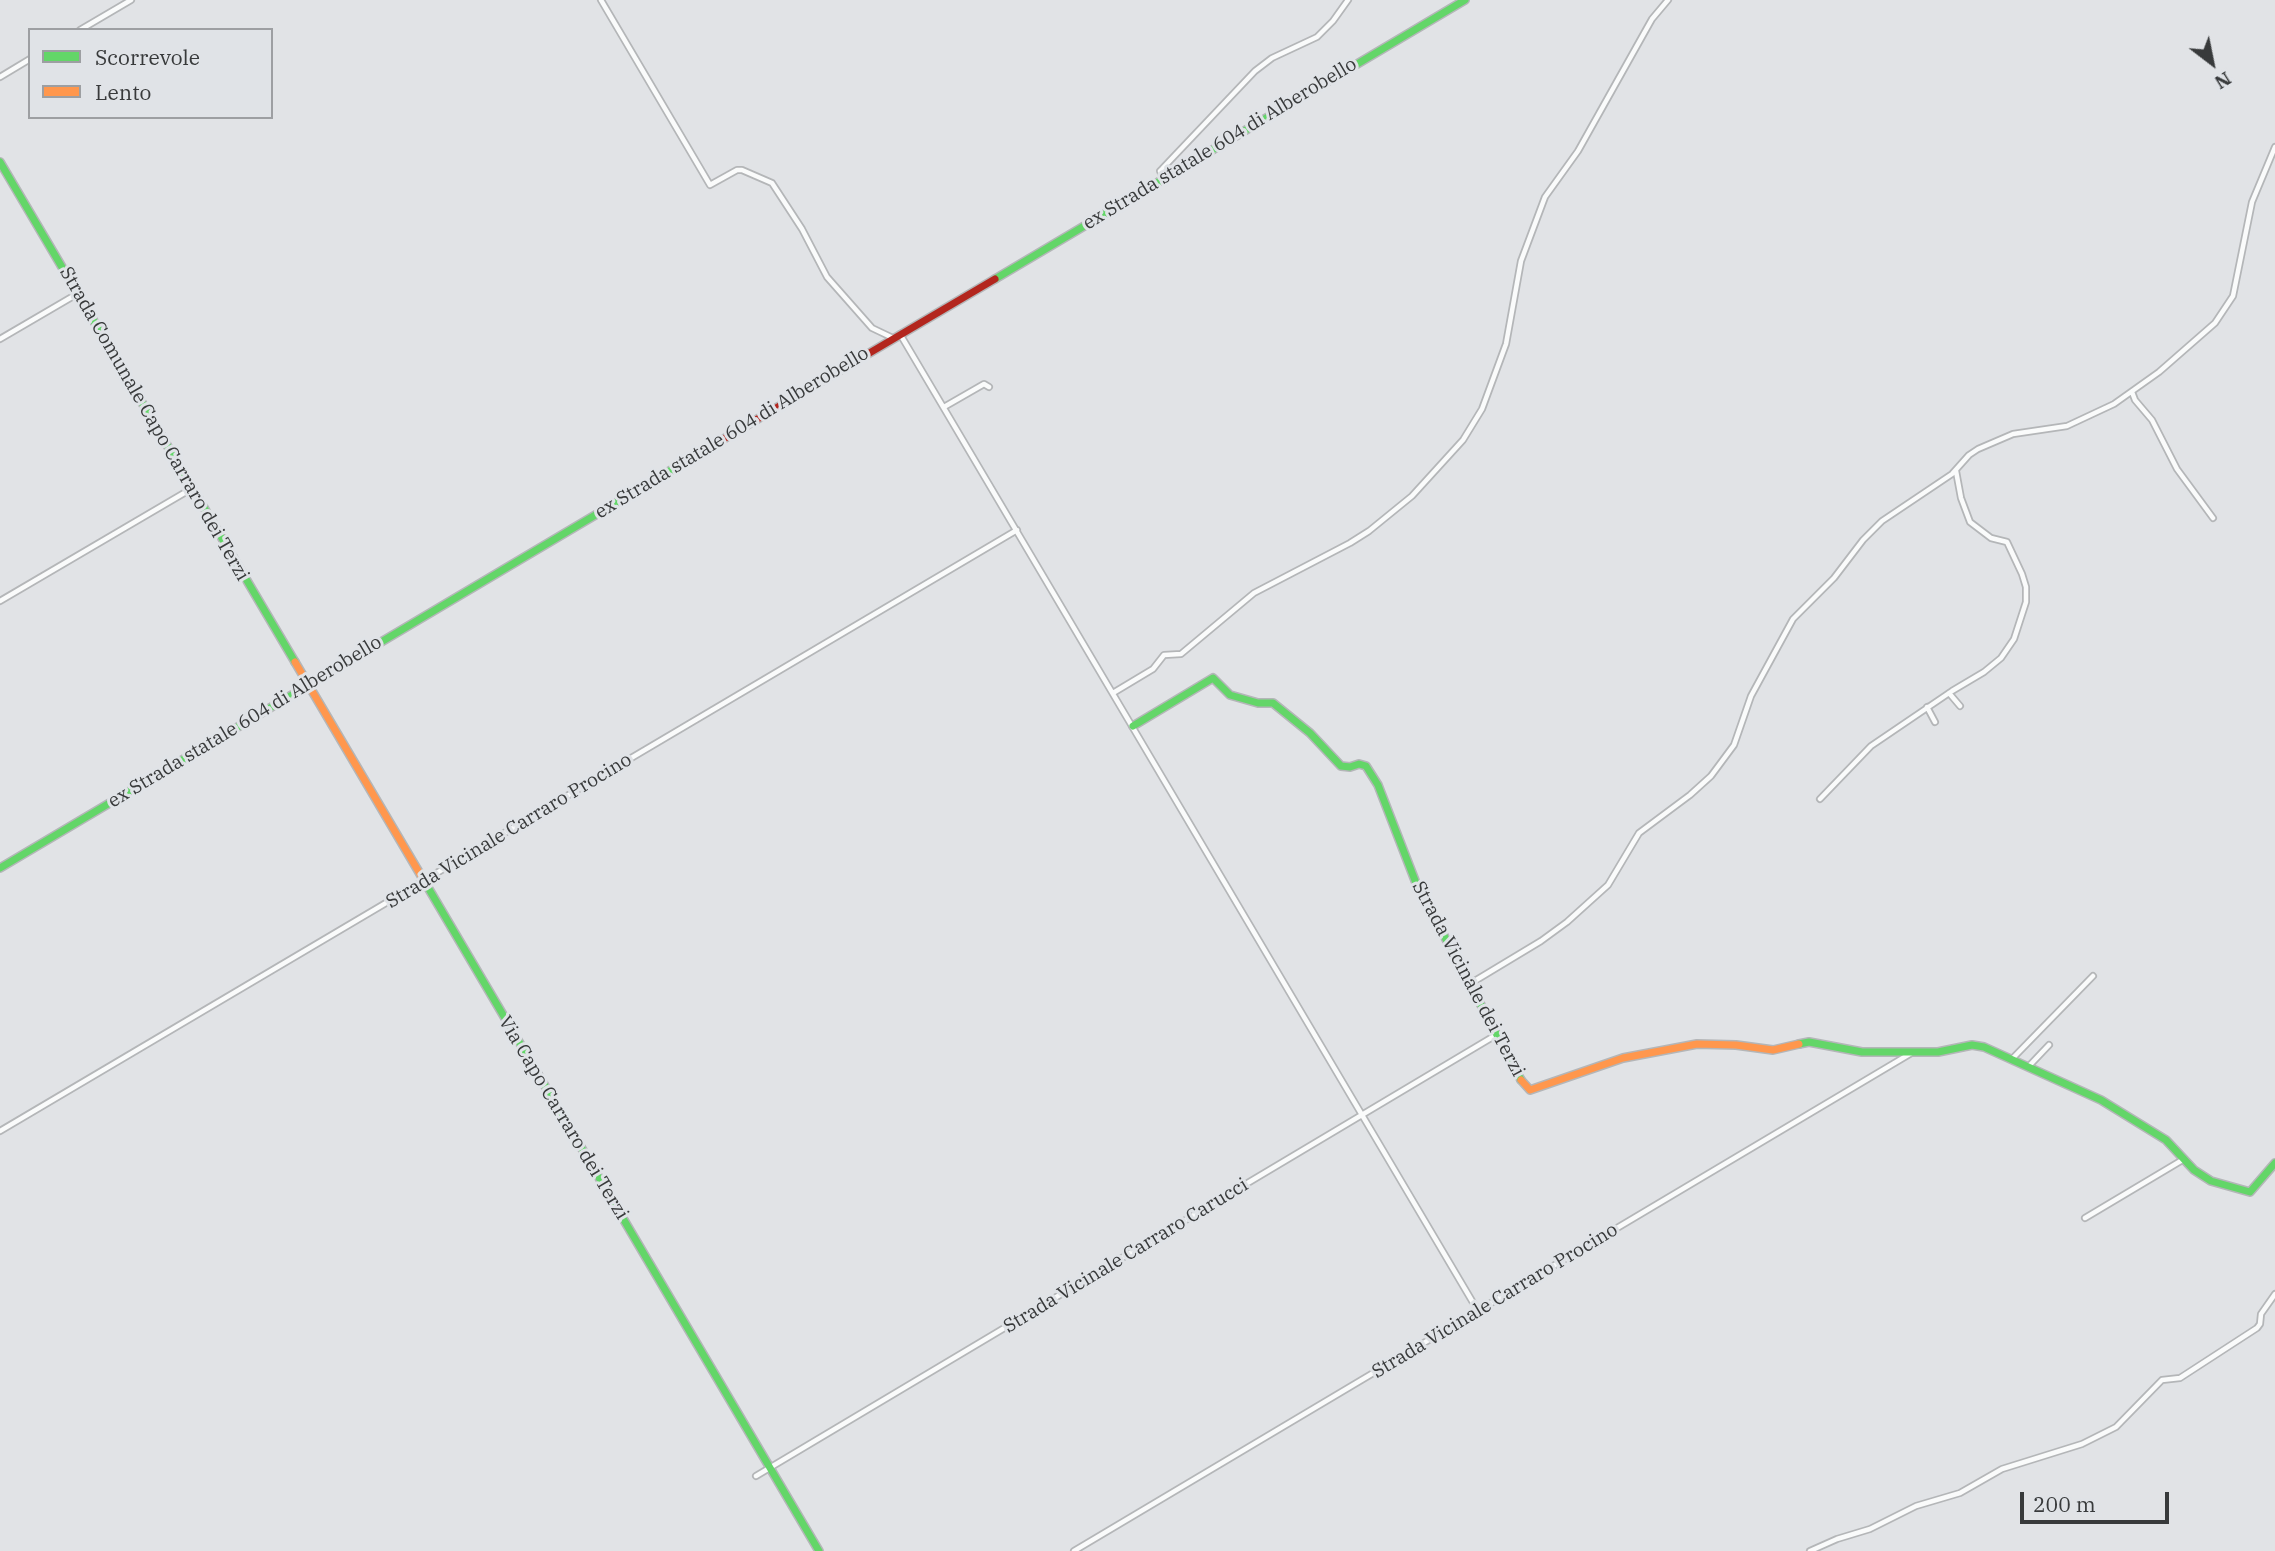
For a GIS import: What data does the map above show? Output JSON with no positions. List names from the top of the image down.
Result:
{
  "streets": {
    "street": [
      "ex Strada statale 604 di Alberobello",
      "Strada Comunale Capo Carraro dei Terzi",
      "Strada Vicinale Carraro Procino",
      "Strada Vicinale dei Terzi",
      "Via Capo Carraro dei Terzi",
      "Strada Vicinale Carraro Carucci"
    ]
  },
  "crossings": [
    ["ex Strada statale 604 di Alberobello", "Strada Comunale Capo Carraro dei Terzi"],
    ["ex Strada statale 604 di Alberobello", "Via Capo Carraro dei Terzi"],
    ["Strada Comunale Capo Carraro dei Terzi", "Via Capo Carraro dei Terzi"],
    ["Strada Vicinale Carraro Procino", "Strada Vicinale dei Terzi"],
    ["Strada Vicinale Carraro Procino", "Via Capo Carraro dei Terzi"],
    ["Strada Vicinale dei Terzi", "Strada Vicinale Carraro Carucci"],
    ["Via Capo Carraro dei Terzi", "Strada Vicinale Carraro Carucci"]
  ],
  "legend": ["Scorrevole", "Lento"],
  "scale_bar": "200 m",
  "north": "bottom right"
}
